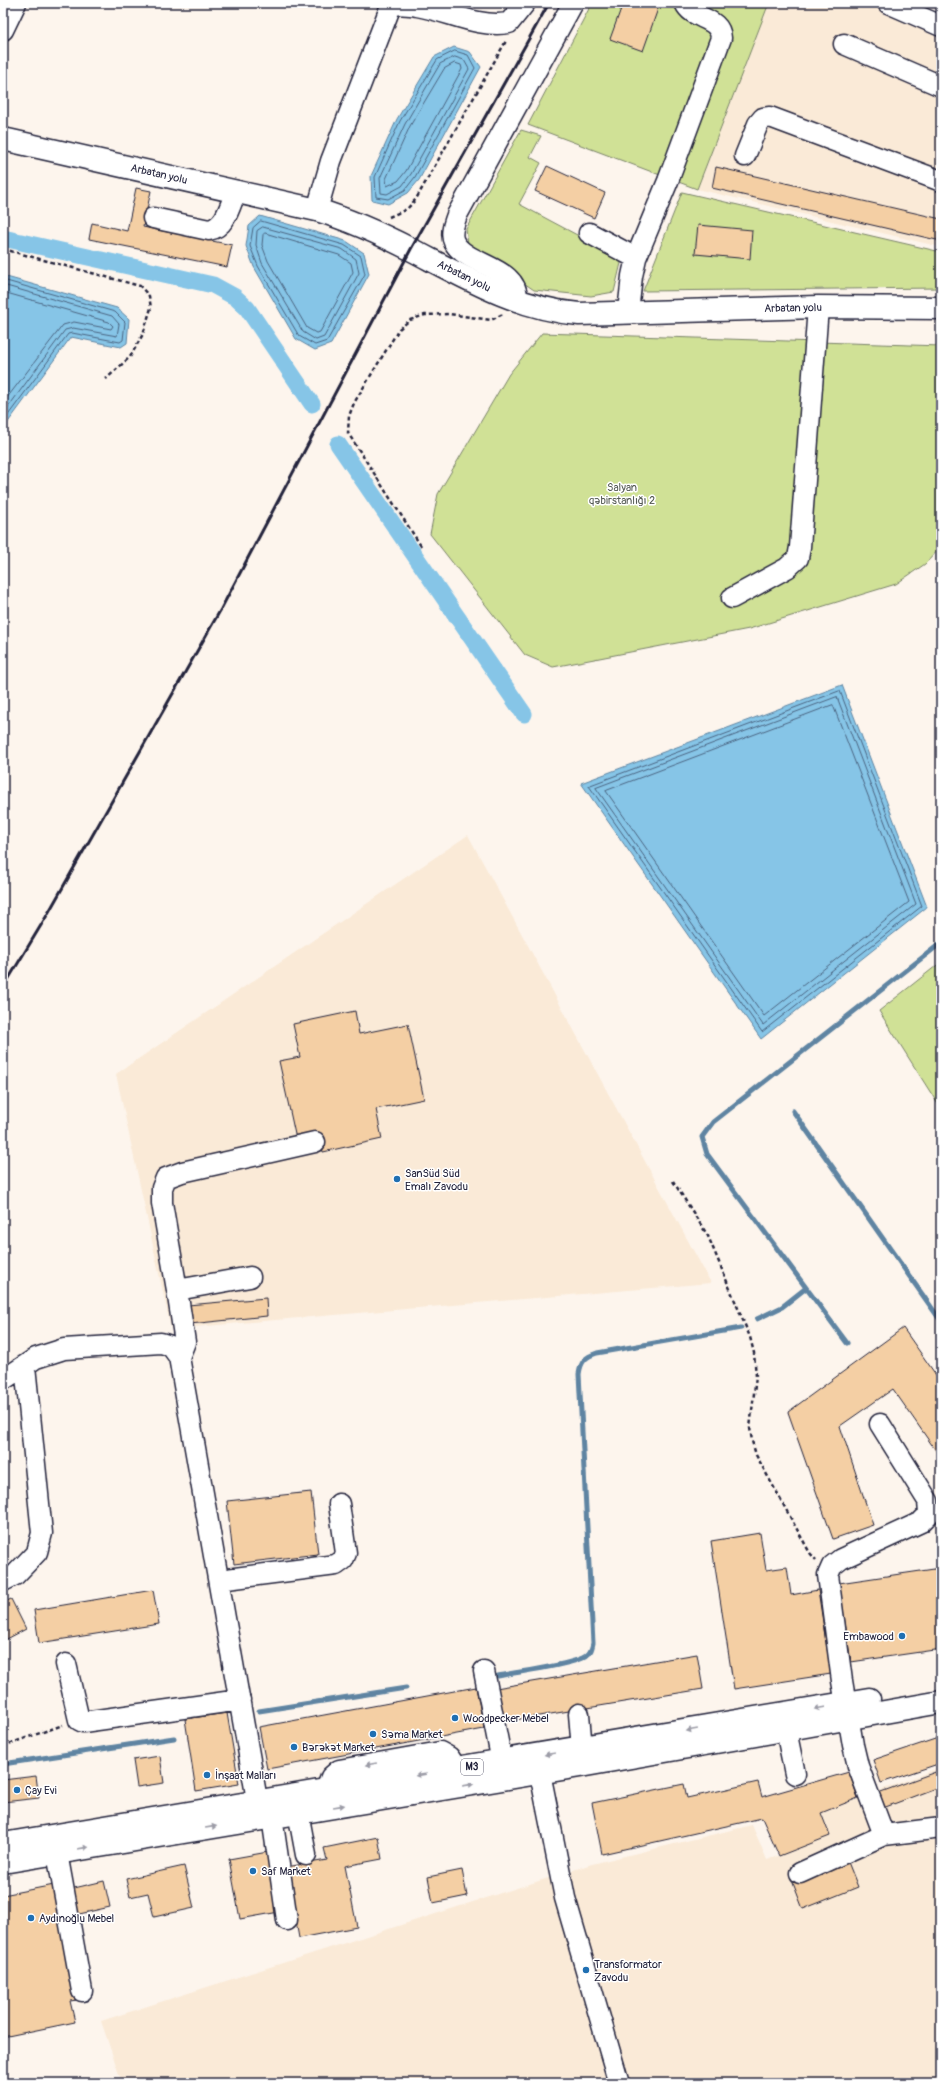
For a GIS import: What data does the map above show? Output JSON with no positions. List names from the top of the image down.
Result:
{
  "streets": {
    "main road": ["Arbatan yolu", "M3"]
  },
  "parks": ["Salyan qəbirstanlığı 2"],
  "places": [
    "SanSüd Süd Emalı Zavodu",
    "Embawood",
    "Woodpecker Mebel",
    "Səma Market",
    "Bərəkət Market",
    "İnşaat Malları",
    "Çay Evi",
    "Saf Market",
    "Aydınoğlu Mebel",
    "Transformator Zavodu"
  ]
}
